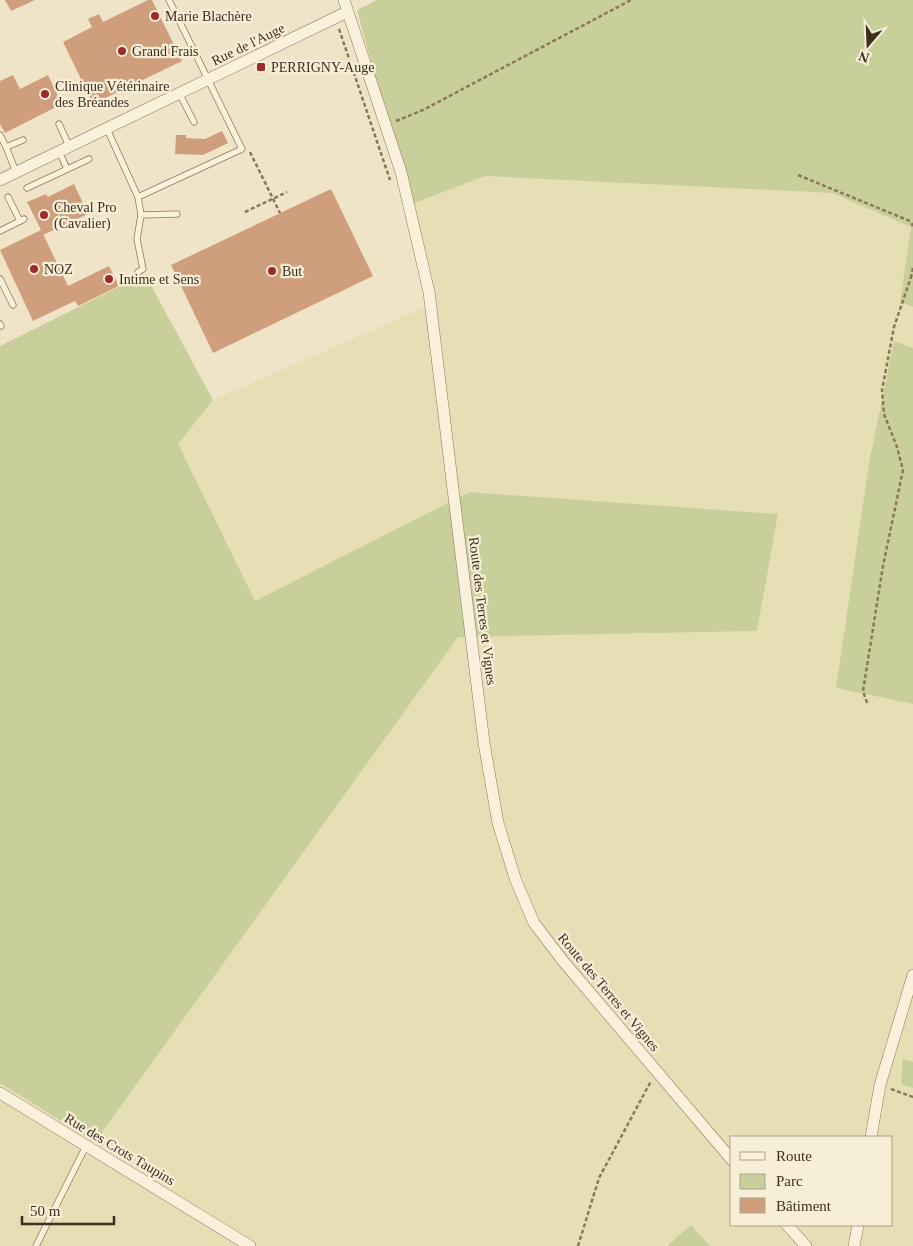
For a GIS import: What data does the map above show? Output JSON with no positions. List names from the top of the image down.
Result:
{
  "streets": {
    "street": ["Rue de l'Auge", "Route des Terres et Vignes", "Rue des Crots Taupins"]
  },
  "crossings": [
    ["Rue de l'Auge", "Route des Terres et Vignes"]
  ],
  "places": {
    "other": [
      "Marie Blachère",
      "Grand Frais",
      "Clinique Vétérinaire des Bréandes",
      "Cheval Pro (Cavalier)",
      "NOZ",
      "But",
      "Intime et Sens"
    ],
    "transit": ["PERRIGNY-Auge"]
  },
  "legend": ["Route", "Parc", "Bâtiment"],
  "scale_bar": "50 m",
  "north": "bottom"
}
